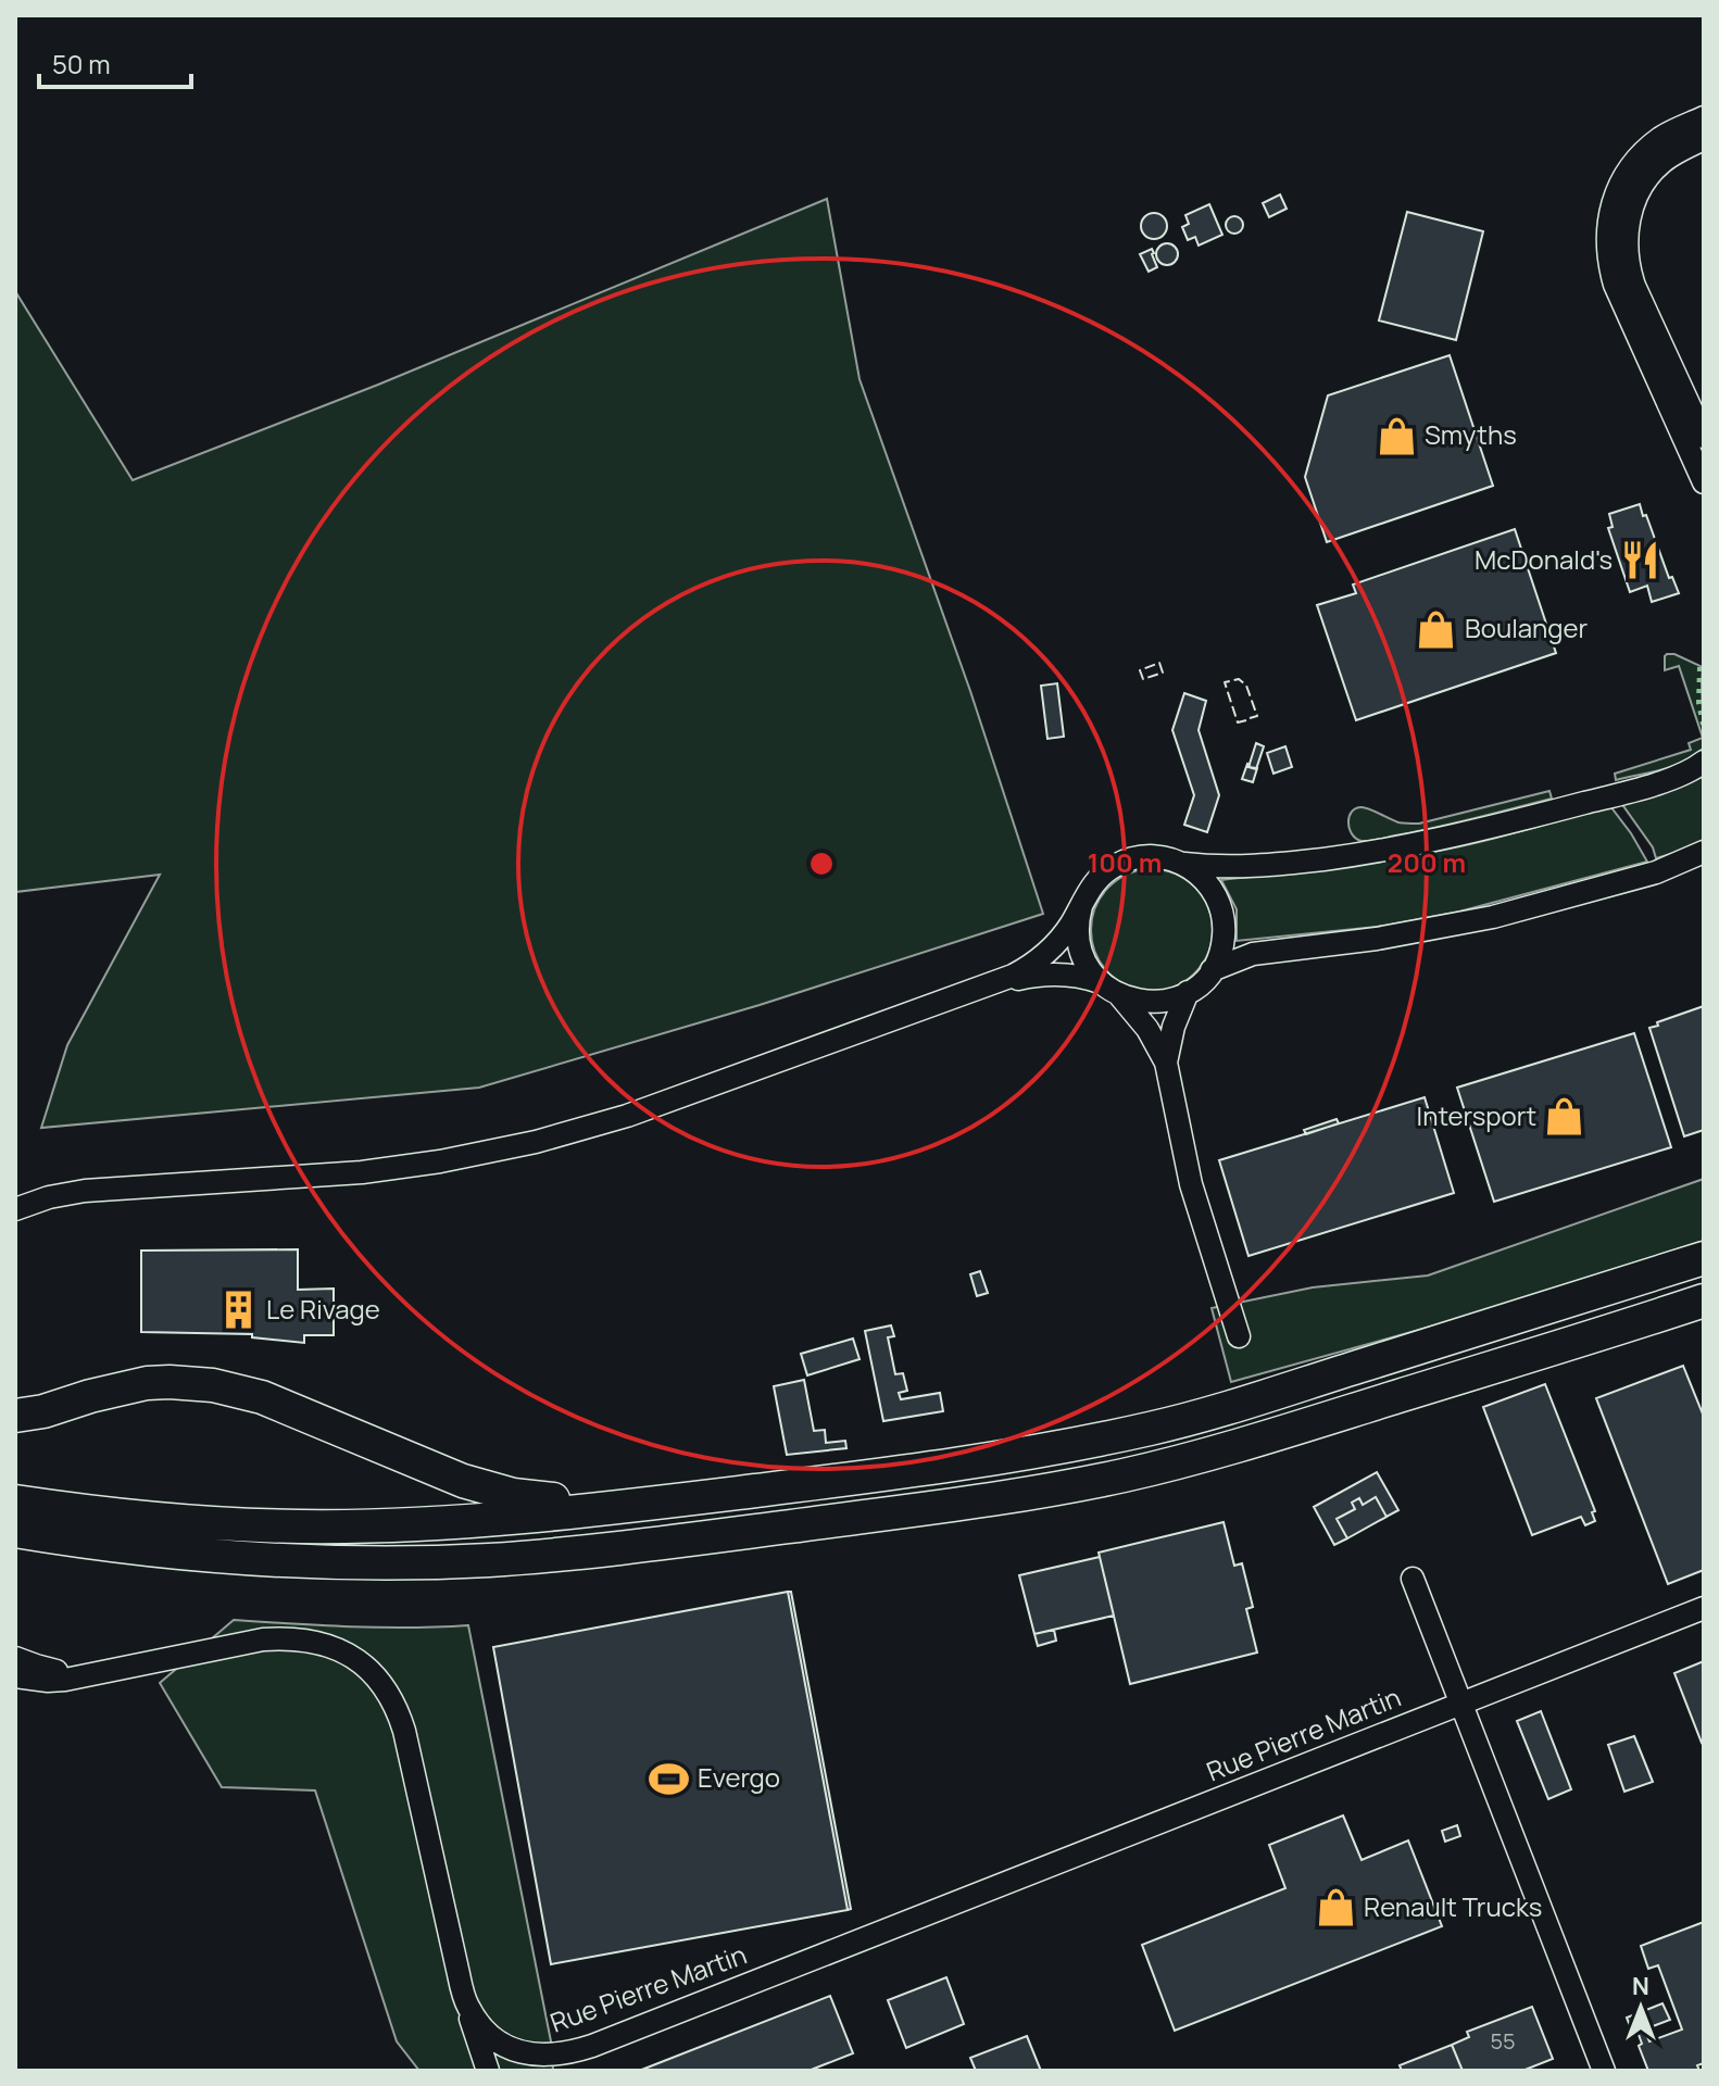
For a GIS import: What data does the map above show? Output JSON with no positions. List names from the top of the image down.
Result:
{
  "streets": {
    "street": ["Rue Pierre Martin"]
  },
  "places": {
    "shop": [
      "Smyths",
      "Boulanger",
      "Intersport",
      "Renault Trucks"
    ],
    "restaurant": ["McDonald's"],
    "building": ["Le Rivage"],
    "sports": ["Evergo"]
  },
  "house_numbers": ["55"],
  "scale_bar": "50 m",
  "north": "top",
  "rings": ["100 m", "200 m"]
}
